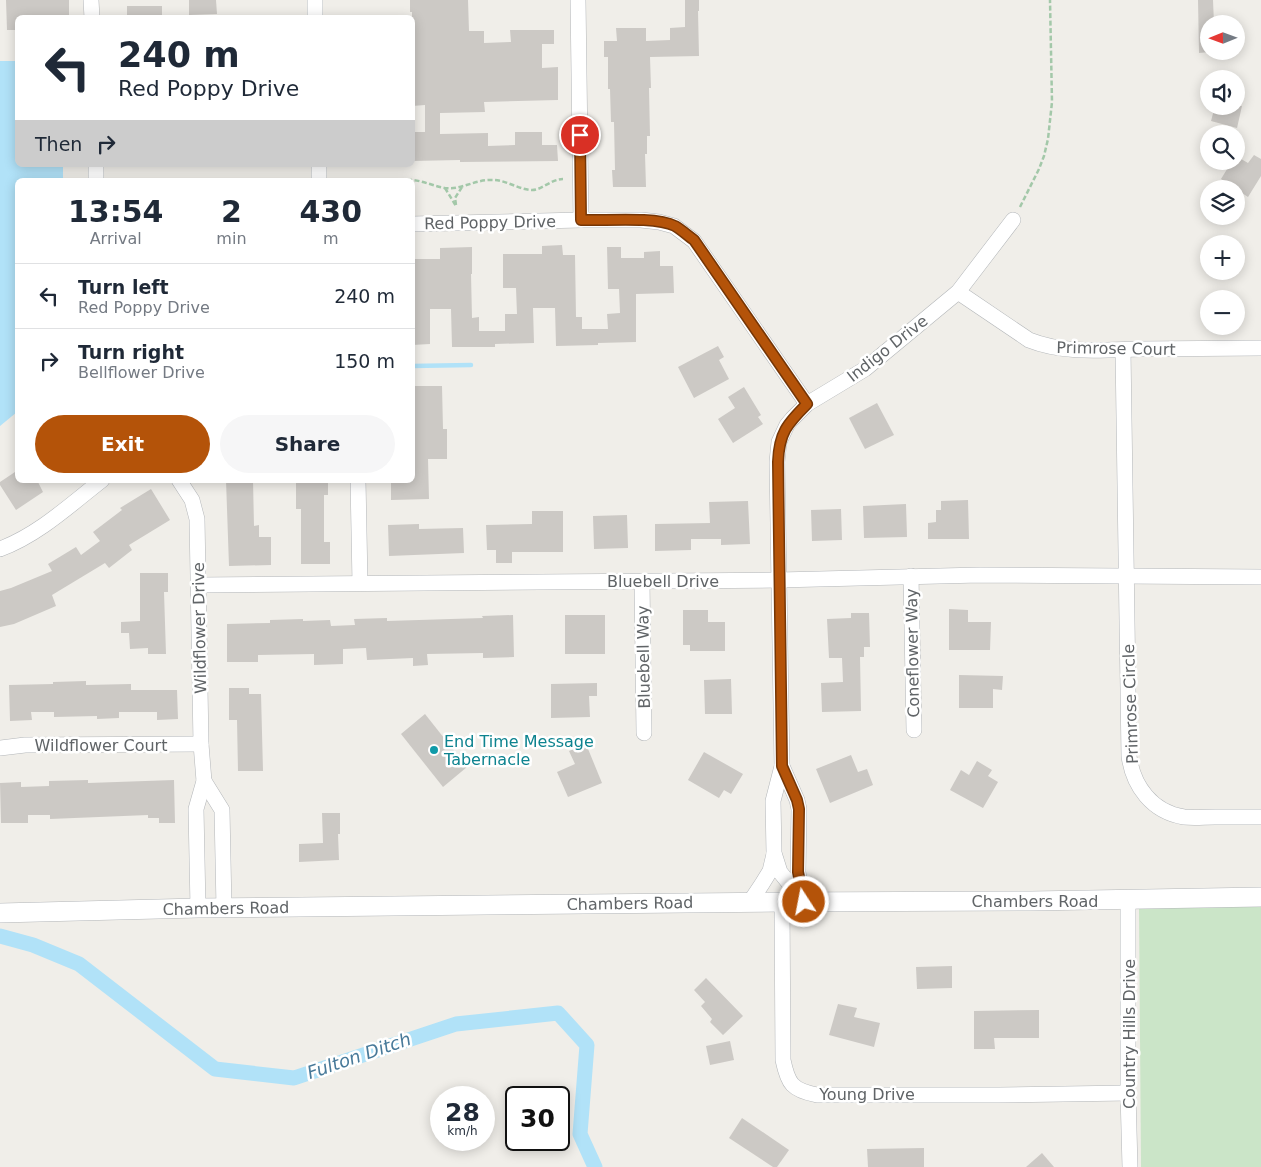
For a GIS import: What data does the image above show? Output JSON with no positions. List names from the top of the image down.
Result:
{
  "streets": {
    "street": [
      "Red Poppy Drive",
      "Indigo Drive",
      "Primrose Court",
      "Bluebell Drive",
      "Wildflower Drive",
      "Coneflower Way",
      "Bluebell Way",
      "Primrose Circle",
      "Wildflower Court",
      "Chambers Road",
      "Country Hills Drive",
      "Young Drive"
    ]
  },
  "crossings": [
    ["Red Poppy Drive", "Indigo Drive"],
    ["Indigo Drive", "Primrose Court"],
    ["Indigo Drive", "Bluebell Drive"],
    ["Indigo Drive", "Chambers Road"],
    ["Primrose Court", "Primrose Circle"],
    ["Bluebell Drive", "Wildflower Drive"],
    ["Bluebell Drive", "Coneflower Way"],
    ["Bluebell Drive", "Bluebell Way"],
    ["Bluebell Drive", "Primrose Circle"],
    ["Wildflower Drive", "Wildflower Court"],
    ["Wildflower Drive", "Chambers Road"],
    ["Chambers Road", "Country Hills Drive"],
    ["Chambers Road", "Young Drive"],
    ["Country Hills Drive", "Young Drive"]
  ],
  "water": ["Fulton Ditch"],
  "places": ["End Time Message Tabernacle"],
  "north": "left",
  "page": {
    "map_buttons": ["+", "−"],
    "turn": ["240 m", "Red Poppy Drive"],
    "then": "Then",
    "eta": [
      "13:54",
      "Arrival",
      "2",
      "min",
      "430",
      "m"
    ],
    "list": [
      {
        "name": "Turn left",
        "note": "Red Poppy Drive",
        "value": "240 m"
      },
      {
        "name": "Turn right",
        "note": "Bellflower Drive",
        "value": "150 m"
      }
    ],
    "buttons": ["Exit", "Share"],
    "speed": "28 km/h",
    "limit": "30"
  }
}
